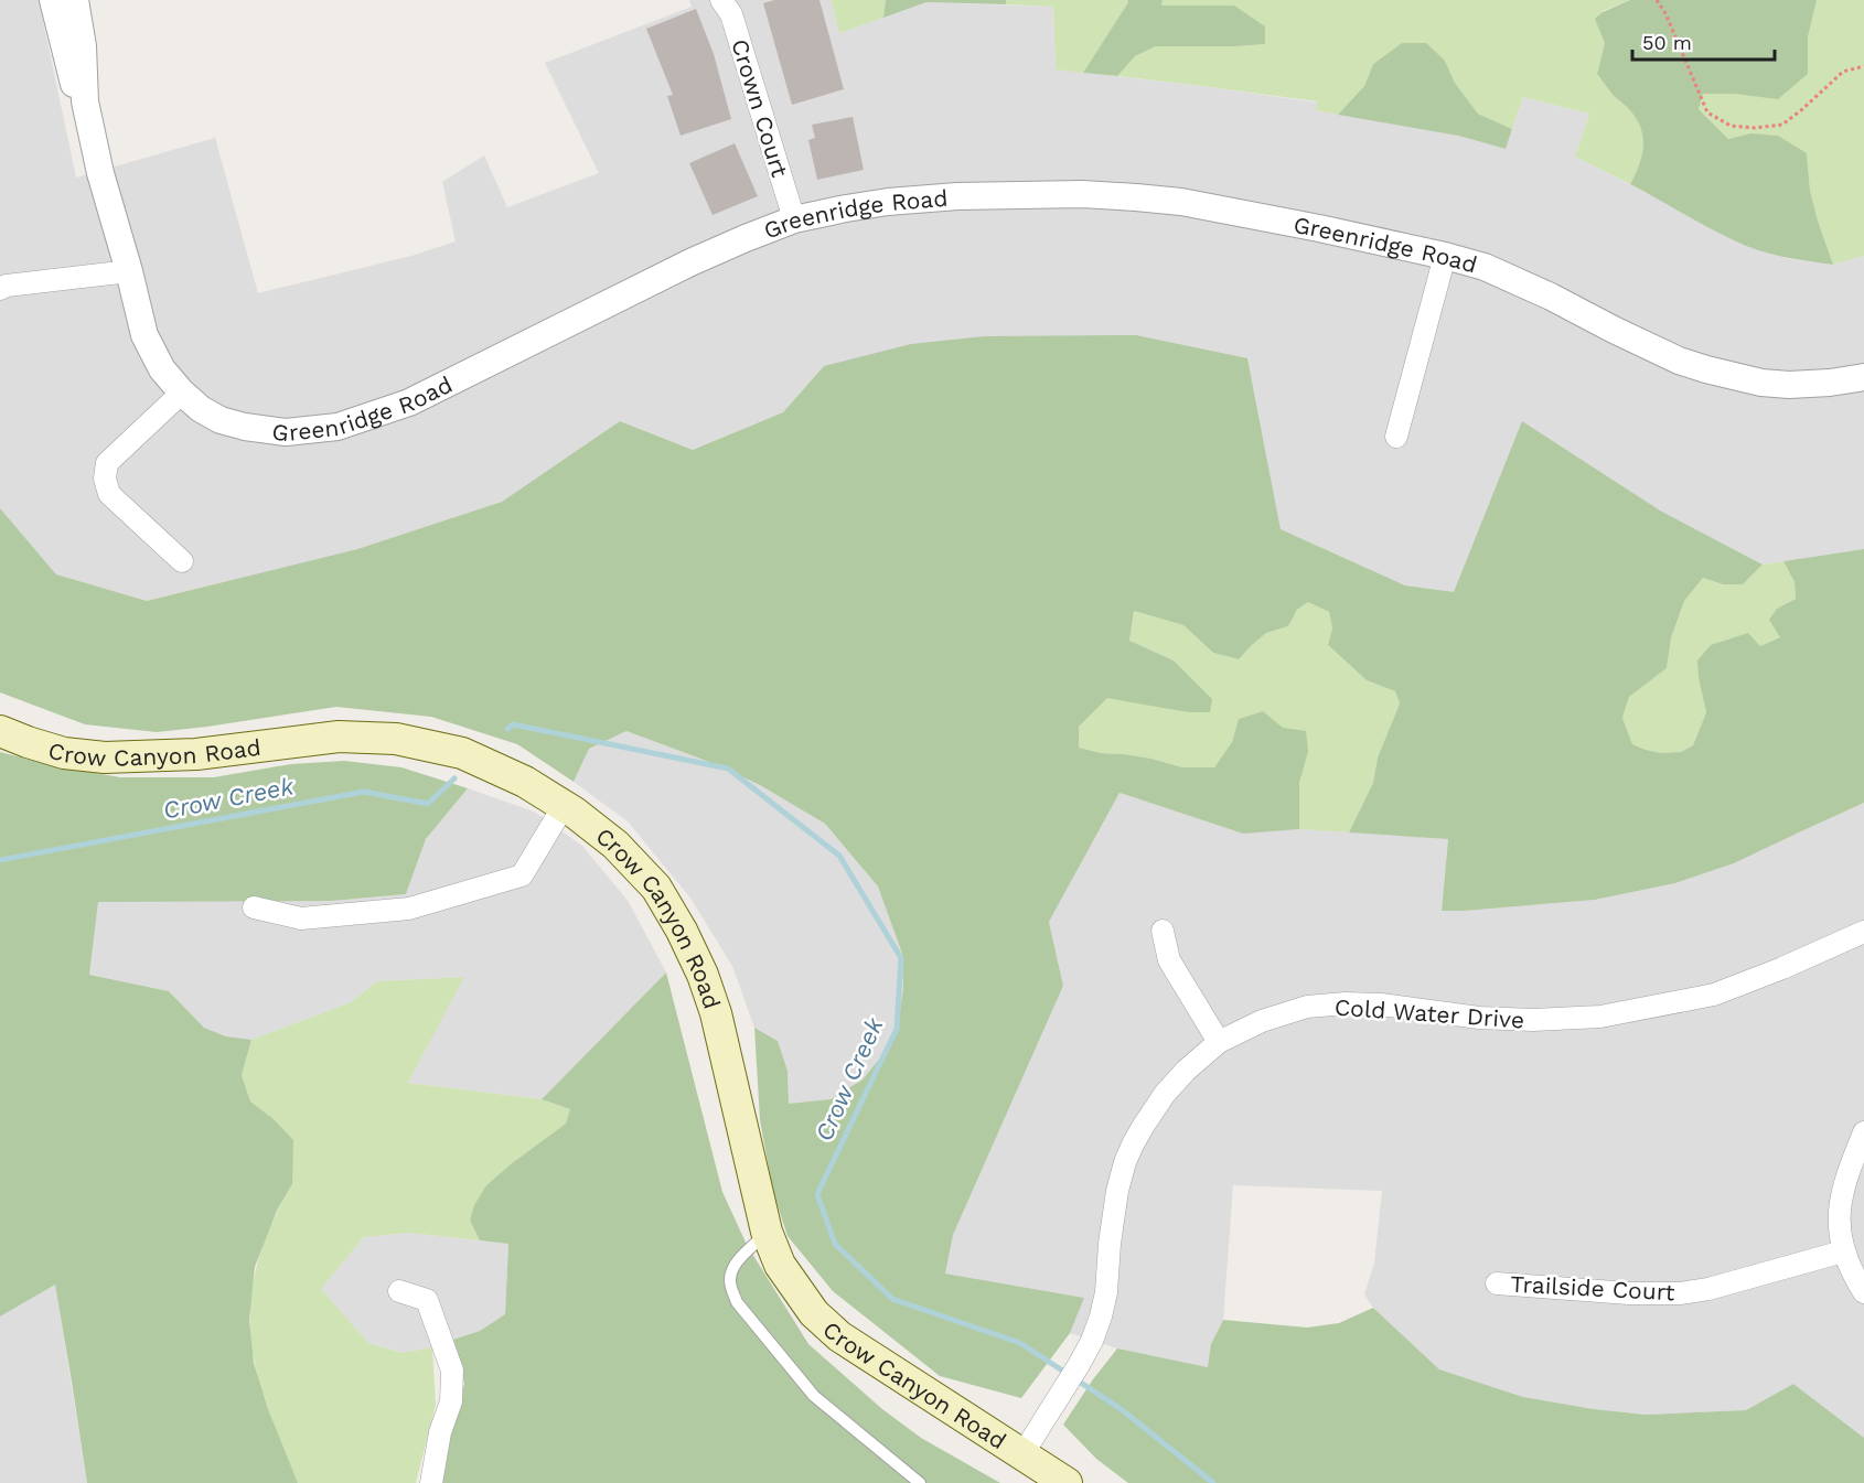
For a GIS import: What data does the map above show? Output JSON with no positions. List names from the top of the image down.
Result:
{
  "streets": {
    "main road": ["Crow Canyon Road"],
    "street": [
      "Crown Court",
      "Greenridge Road",
      "Cold Water Drive",
      "Trailside Court"
    ]
  },
  "crossings": [
    ["Crown Court", "Greenridge Road"],
    ["Crow Canyon Road", "Cold Water Drive"]
  ],
  "water": ["Crow Creek"],
  "scale_bar": "50 m"
}
